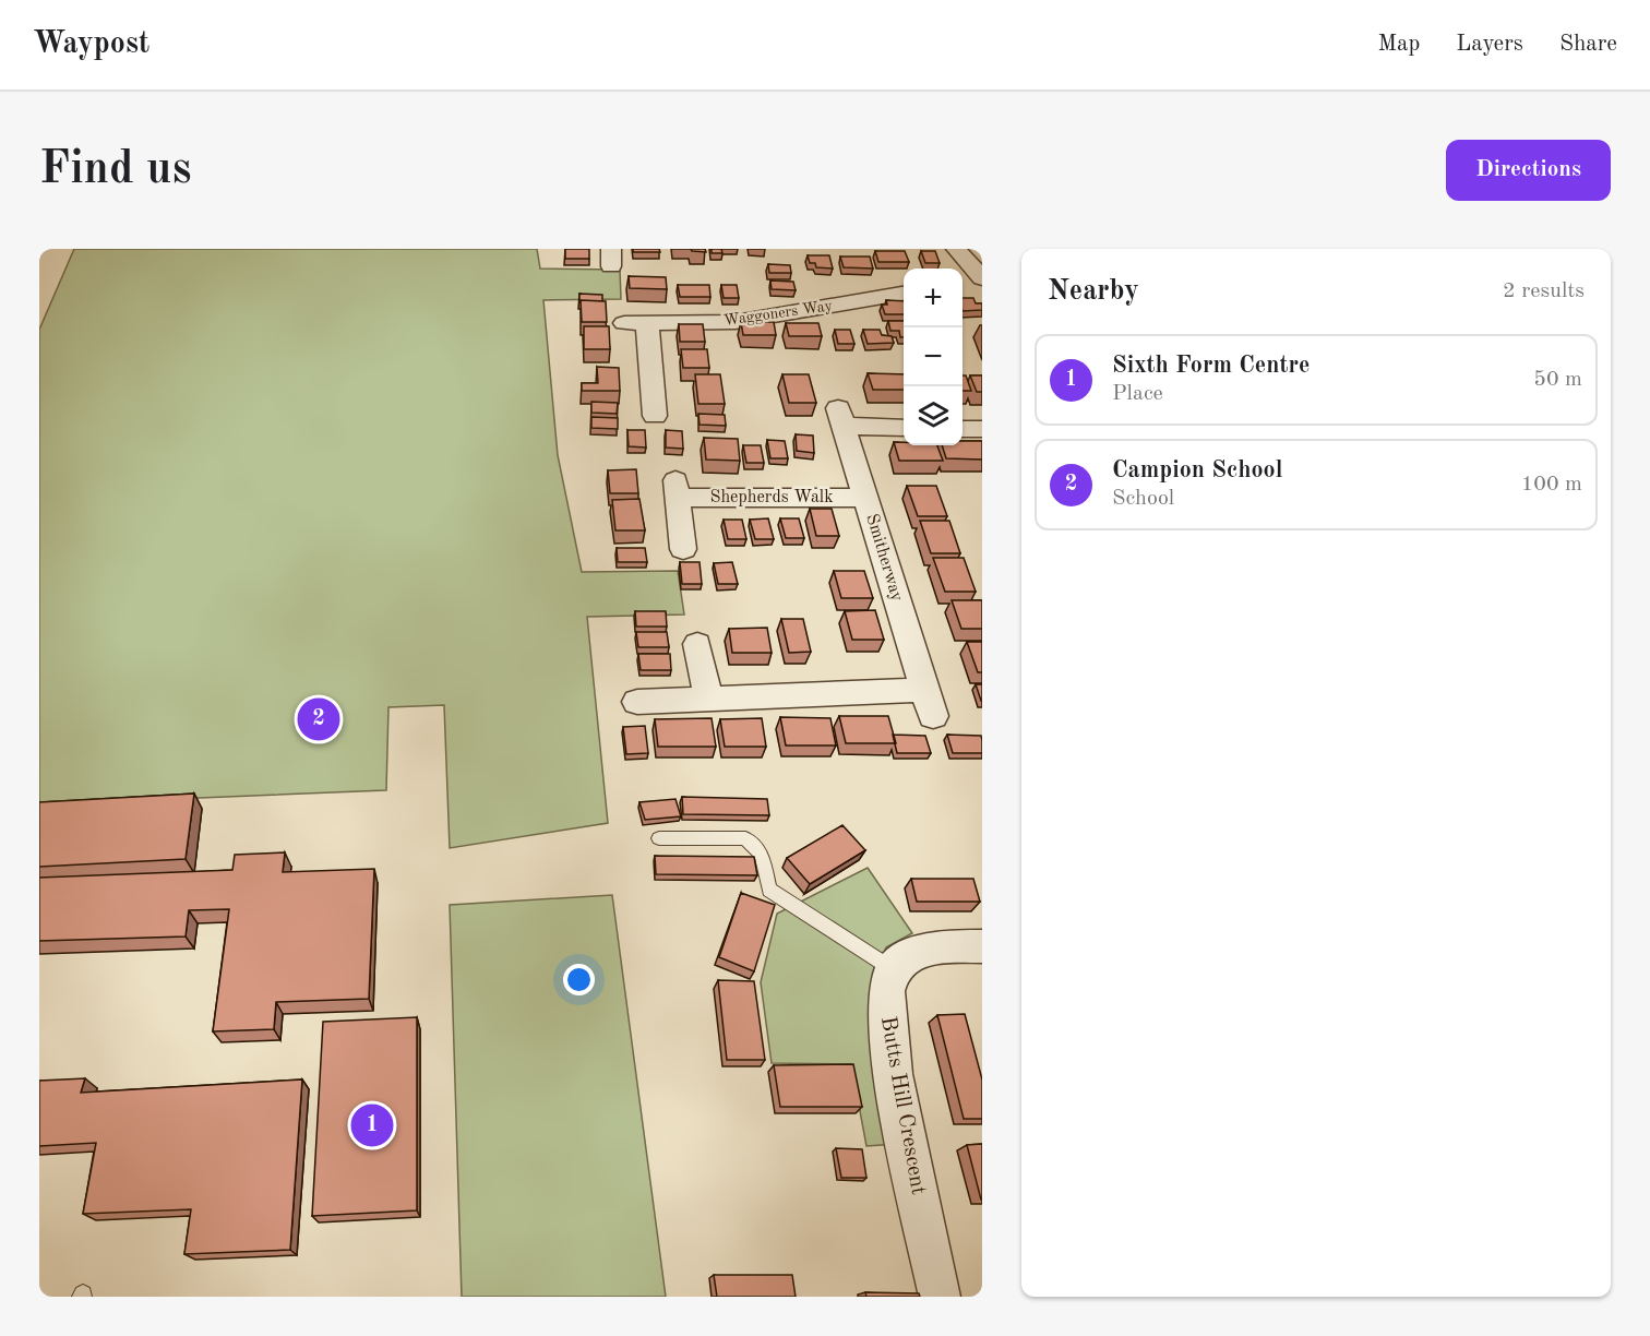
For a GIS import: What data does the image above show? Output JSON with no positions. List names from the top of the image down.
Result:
{
  "streets": {
    "street": [
      "Waggoners Way",
      "Shepherds Walk",
      "Smitherway",
      "Butts Hill Crescent"
    ]
  },
  "crossings": [
    ["Shepherds Walk", "Smitherway"]
  ],
  "page": {
    "header": "Waypost",
    "nav": ["Map", "Layers", "Share"],
    "buttons": "Directions",
    "title": "Find us",
    "heading": ["Nearby", "2 results"],
    "map_buttons": ["+", "−"],
    "list": [
      {
        "mark": "1",
        "name": "Sixth Form Centre",
        "note": "Place",
        "value": "50 m"
      },
      {
        "mark": "2",
        "name": "Campion School",
        "note": "School",
        "value": "100 m"
      }
    ],
    "pins": ["2", "1"]
  }
}
